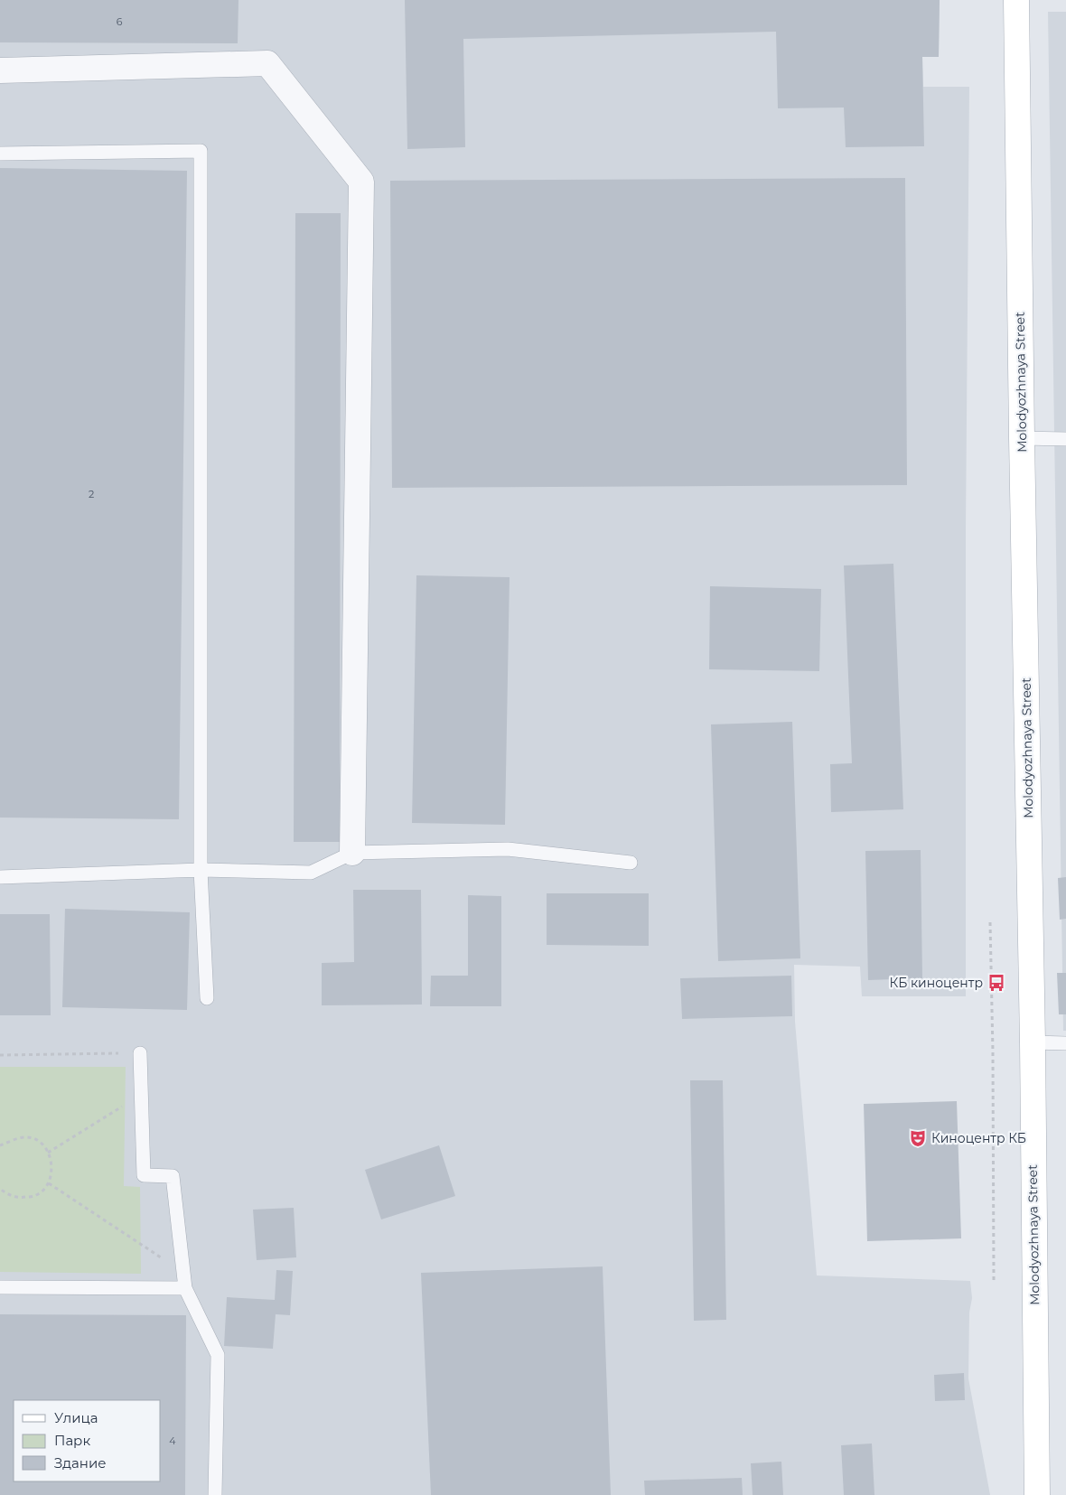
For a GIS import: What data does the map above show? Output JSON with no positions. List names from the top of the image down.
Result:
{
  "streets": {
    "main road": ["Molodyozhnaya Street"]
  },
  "places": {
    "bus stop": ["КБ киноцентр"],
    "theatre": ["Киноцентр КБ"]
  },
  "house_numbers": ["6", "2", "4"],
  "legend": ["Улица", "Парк", "Здание"]
}
